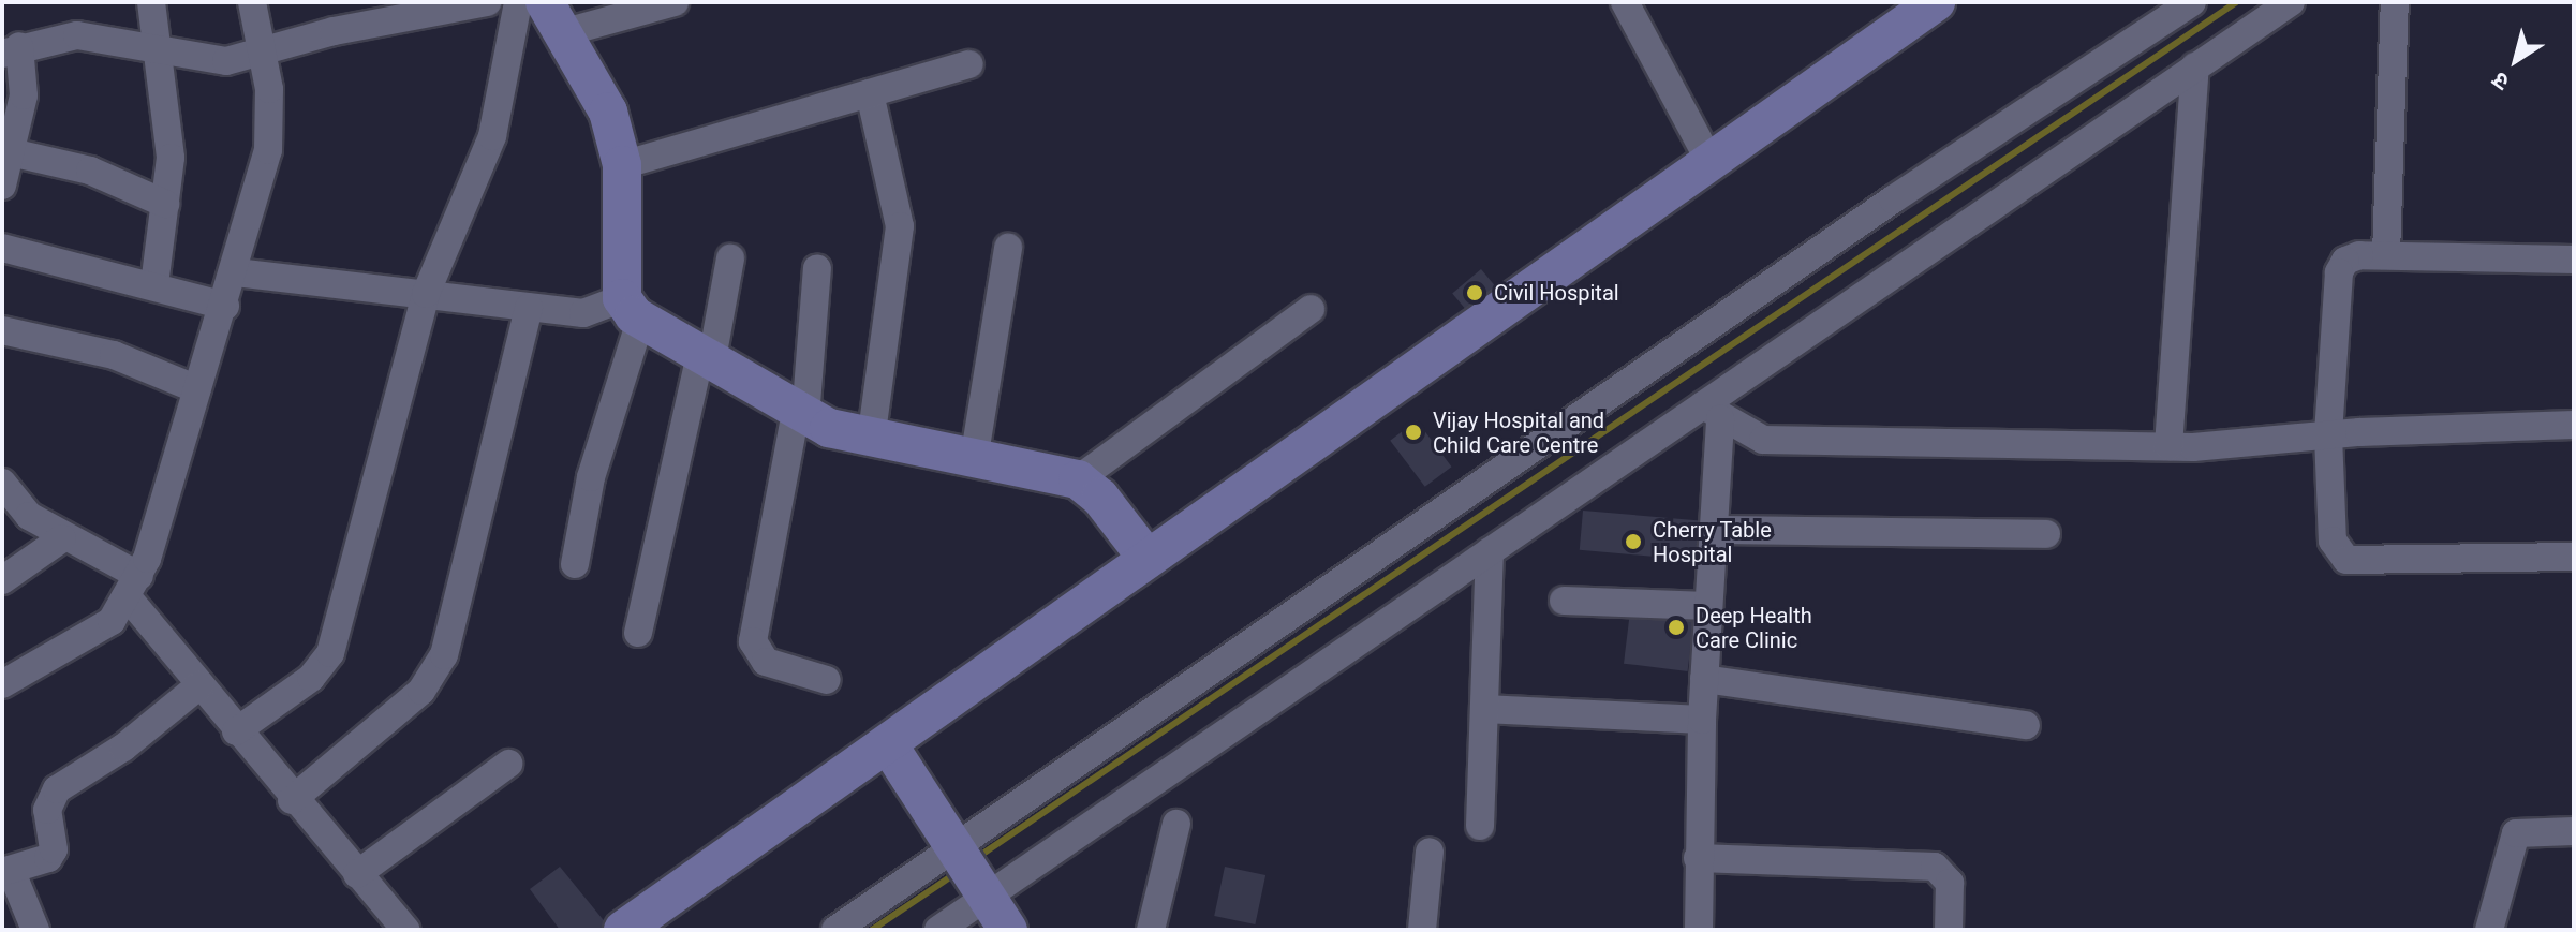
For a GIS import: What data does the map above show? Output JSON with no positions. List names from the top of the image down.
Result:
{
  "places": [
    "Civil Hospital",
    "Vijay Hospital and Child Care Centre",
    "Cherry Table Hospital",
    "Deep Health Care Clinic"
  ],
  "north": "bottom left"
}
